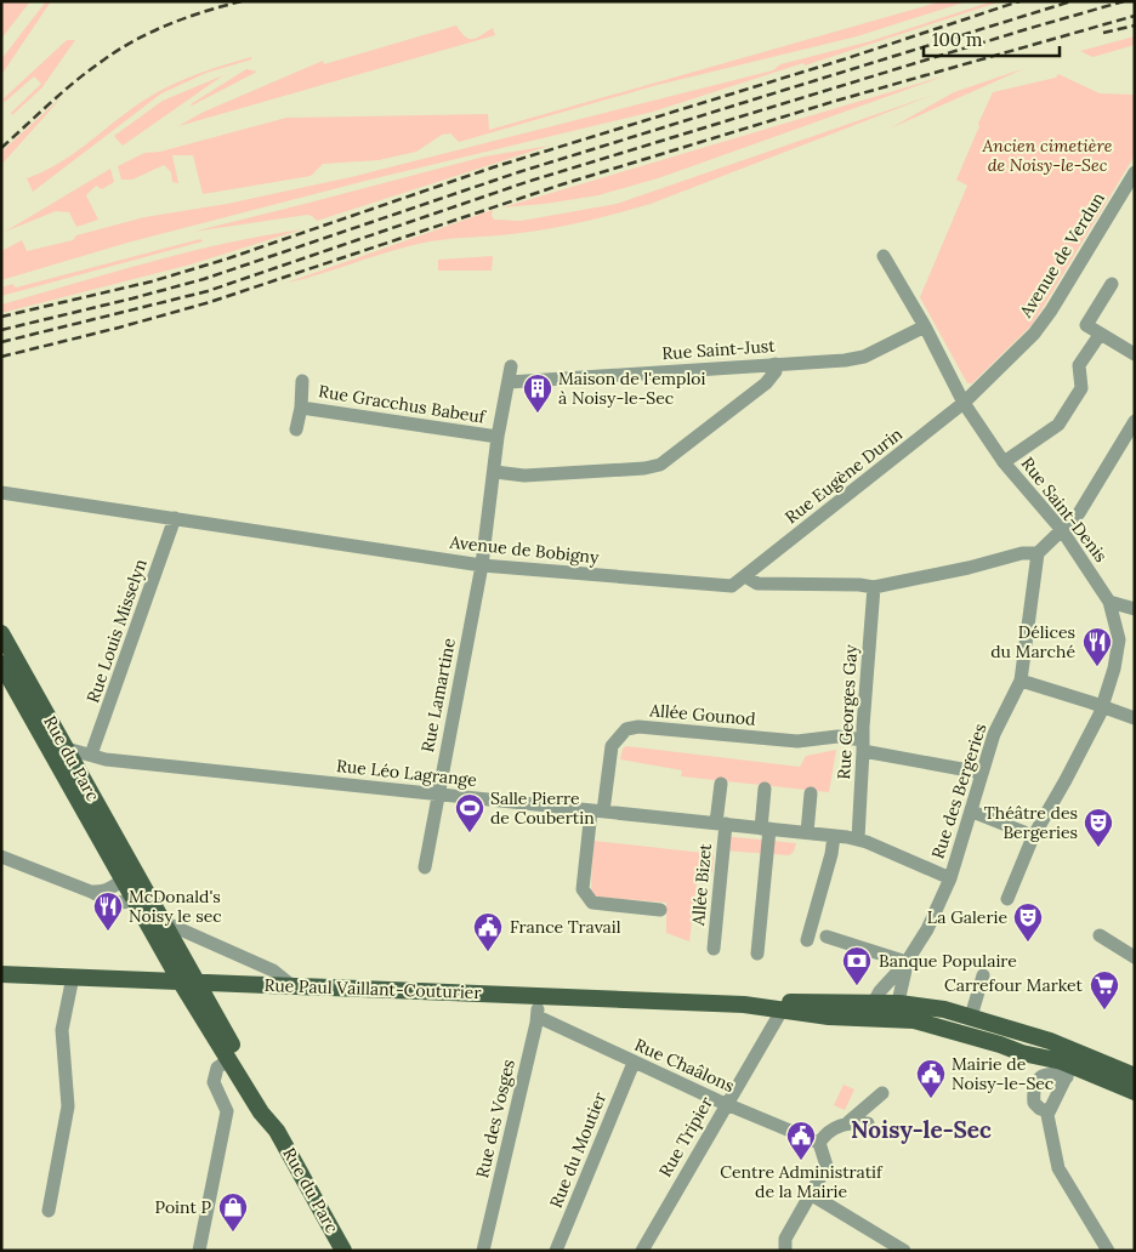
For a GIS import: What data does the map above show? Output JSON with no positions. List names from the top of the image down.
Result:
{
  "streets": {
    "main road": ["Rue du Parc", "Rue Paul Vaillant-Couturier"],
    "street": [
      "Avenue de Verdun",
      "Rue Saint-Just",
      "Rue Gracchus Babeuf",
      "Rue Eugène Durin",
      "Rue Saint-Denis",
      "Avenue de Bobigny",
      "Rue Louis Misselyn",
      "Rue Lamartine",
      "Rue Georges Gay",
      "Allée Gounod",
      "Rue Léo Lagrange",
      "Rue des Bergeries",
      "Allée Bizet",
      "Rue Chaâlons",
      "Rue des Vosges",
      "Rue Tripier",
      "Rue du Moutier"
    ]
  },
  "crossings": [
    ["Avenue de Verdun", "Rue Eugène Durin"],
    ["Avenue de Verdun", "Rue Saint-Denis"],
    ["Rue Saint-Just", "Rue Saint-Denis"],
    ["Rue Eugène Durin", "Rue Saint-Denis"],
    ["Rue Eugène Durin", "Avenue de Bobigny"],
    ["Avenue de Bobigny", "Rue Louis Misselyn"],
    ["Avenue de Bobigny", "Rue Lamartine"],
    ["Rue Louis Misselyn", "Rue Léo Lagrange"],
    ["Rue Lamartine", "Rue Léo Lagrange"],
    ["Rue Georges Gay", "Allée Gounod"],
    ["Rue Georges Gay", "Rue Léo Lagrange"],
    ["Allée Gounod", "Rue Léo Lagrange"],
    ["Allée Gounod", "Rue des Bergeries"],
    ["Rue du Parc", "Rue Léo Lagrange"],
    ["Rue du Parc", "Rue Paul Vaillant-Couturier"],
    ["Rue Léo Lagrange", "Rue des Bergeries"],
    ["Rue Léo Lagrange", "Allée Bizet"],
    ["Rue des Bergeries", "Rue Paul Vaillant-Couturier"],
    ["Rue Paul Vaillant-Couturier", "Rue des Vosges"],
    ["Rue Paul Vaillant-Couturier", "Rue Tripier"],
    ["Rue Chaâlons", "Rue des Vosges"],
    ["Rue Chaâlons", "Rue Tripier"],
    ["Rue Chaâlons", "Rue du Moutier"]
  ],
  "districts": ["Noisy-le-Sec"],
  "parks": ["Ancien cimetière de Noisy-le-Sec"],
  "places": {
    "building": ["Maison de l'emploi à Noisy-le-Sec"],
    "restaurant": ["Délices du Marché", "McDonald's Noisy le sec"],
    "sports": ["Salle Pierre de Coubertin"],
    "theatre": ["Théâtre des Bergeries", "La Galerie"],
    "public building": ["France Travail", "Mairie de Noisy-le-Sec", "Centre Administratif de la Mairie"],
    "bank": ["Banque Populaire"],
    "supermarket": ["Carrefour Market"],
    "shop": ["Point P"]
  },
  "scale_bar": "100 m"
}
